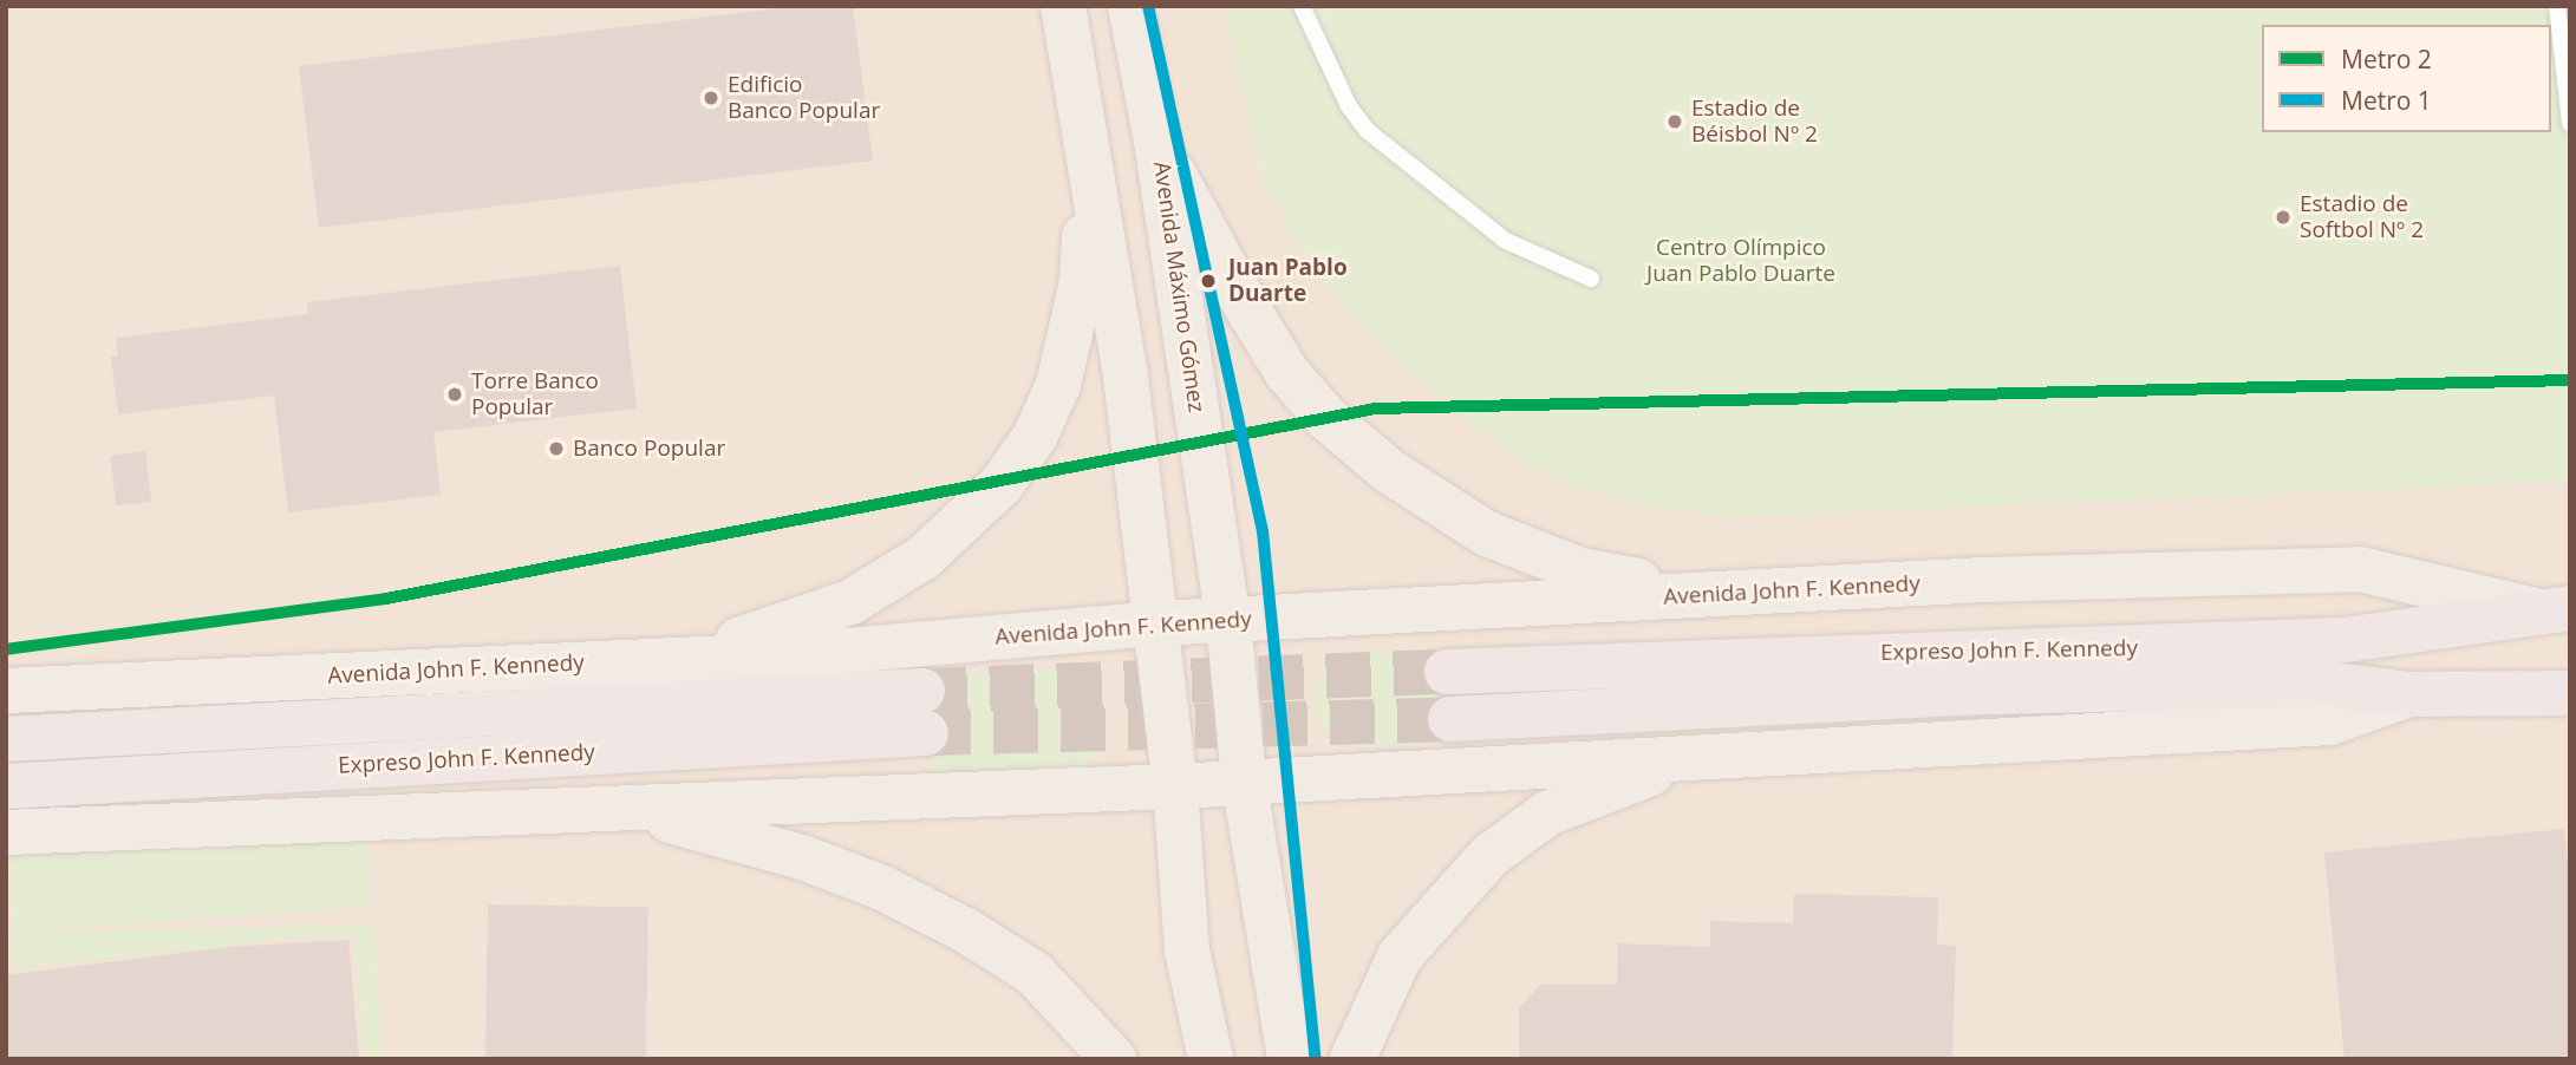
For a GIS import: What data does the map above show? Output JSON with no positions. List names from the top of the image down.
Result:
{
  "streets": {
    "highway": ["Expreso John F. Kennedy"],
    "main road": ["Avenida Máximo Gómez", "Avenida John F. Kennedy"]
  },
  "crossings": [
    ["Avenida Máximo Gómez", "Avenida John F. Kennedy"],
    ["Avenida John F. Kennedy", "Expreso John F. Kennedy"]
  ],
  "parks": ["Centro Olímpico Juan Pablo Duarte"],
  "places": [
    "Edificio Banco Popular",
    "Estadio de Béisbol Nº 2",
    "Estadio de Softbol Nº 2",
    "Juan Pablo Duarte",
    "Torre Banco Popular",
    "Banco Popular"
  ],
  "lines": ["metro line 1", "metro line 2"],
  "legend": ["Metro 2", "Metro 1"]
}
